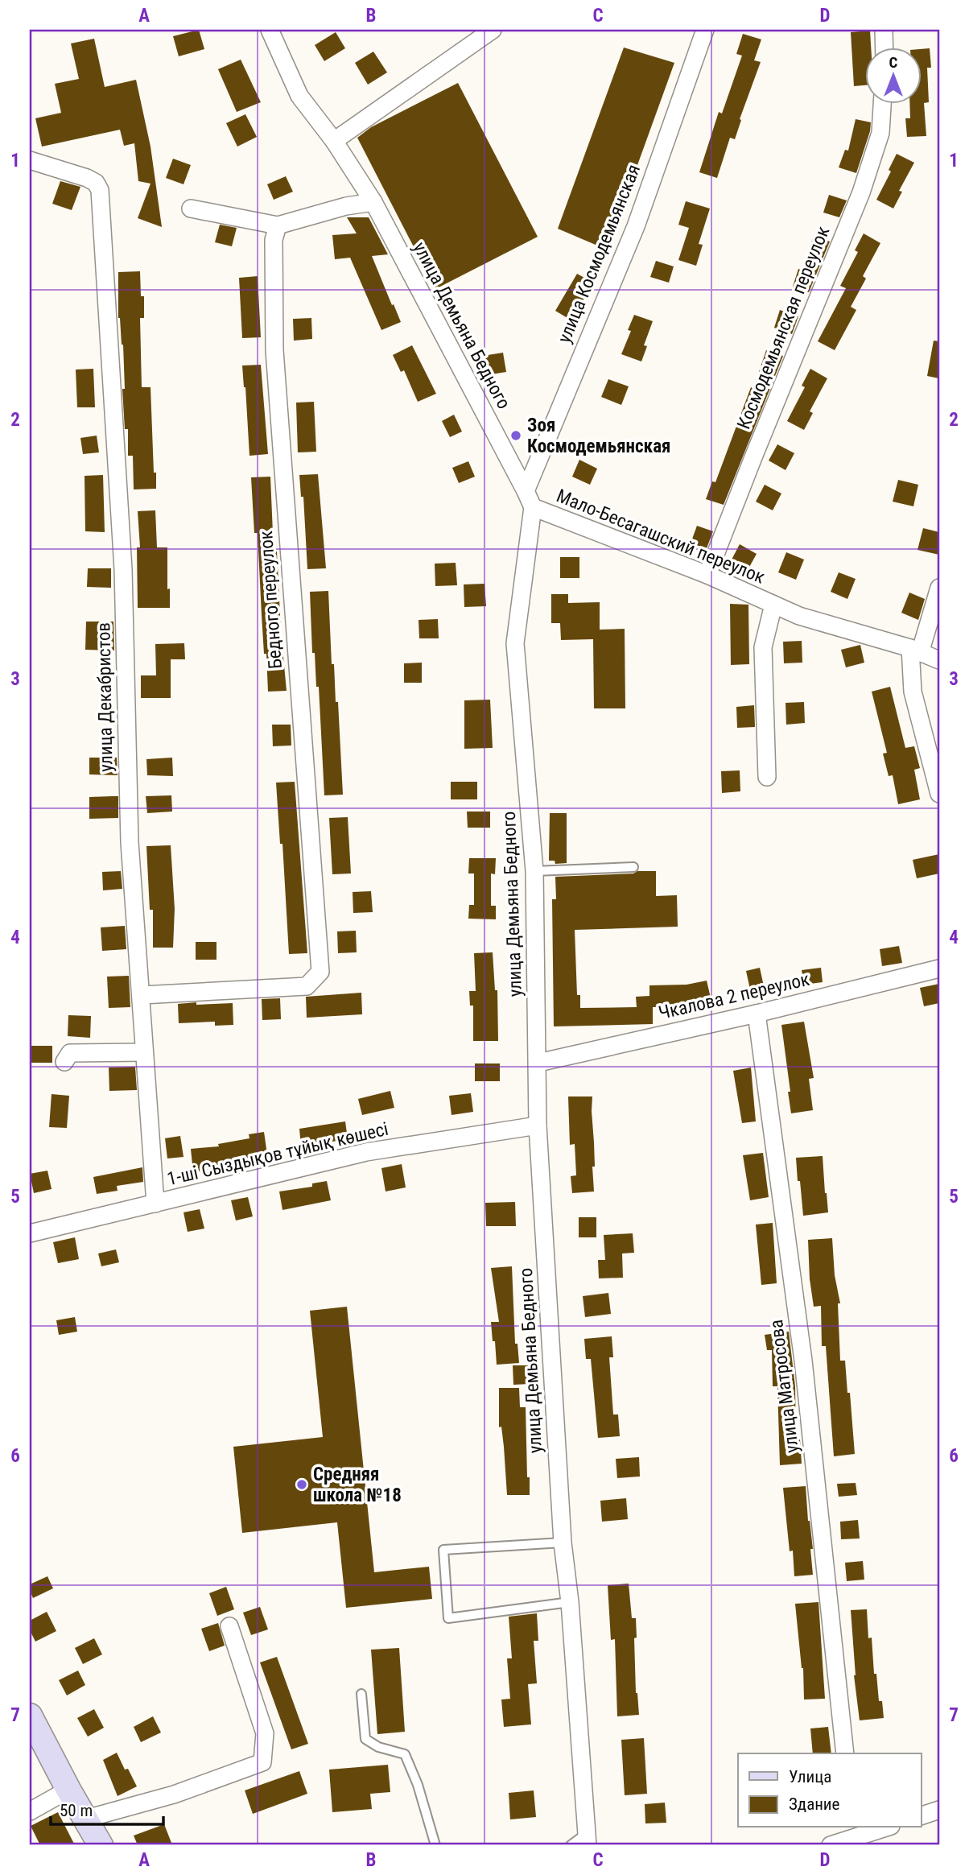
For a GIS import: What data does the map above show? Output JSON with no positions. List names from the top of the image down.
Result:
{
  "streets": {
    "street": [
      "улица Космодемьянская",
      "улица Демьяна Бедного",
      "Космодемьянская переулок",
      "Мало-Бесагашский переулок",
      "Бедного переулок",
      "улица Декабристов",
      "Чкалова 2 переулок",
      "1-ші Сыздықов тұйық көшесі",
      "улица Матросова"
    ]
  },
  "crossings": [
    ["улица Космодемьянская", "улица Демьяна Бедного"],
    ["улица Демьяна Бедного", "Мало-Бесагашский переулок"],
    ["улица Демьяна Бедного", "Чкалова 2 переулок"],
    ["улица Демьяна Бедного", "1-ші Сыздықов тұйық көшесі"],
    ["Космодемьянская переулок", "Мало-Бесагашский переулок"],
    ["Бедного переулок", "улица Декабристов"],
    ["улица Декабристов", "1-ші Сыздықов тұйық көшесі"],
    ["Чкалова 2 переулок", "улица Матросова"]
  ],
  "places": ["Зоя Космодемьянская", "Средняя школа №18"],
  "legend": ["Улица", "Здание"],
  "scale_bar": "50 m",
  "north": "top",
  "grid": {
    "columns": [
      "A",
      "B",
      "C",
      "D"
    ],
    "rows": [
      "1",
      "2",
      "3",
      "4",
      "5",
      "6",
      "7"
    ]
  }
}
